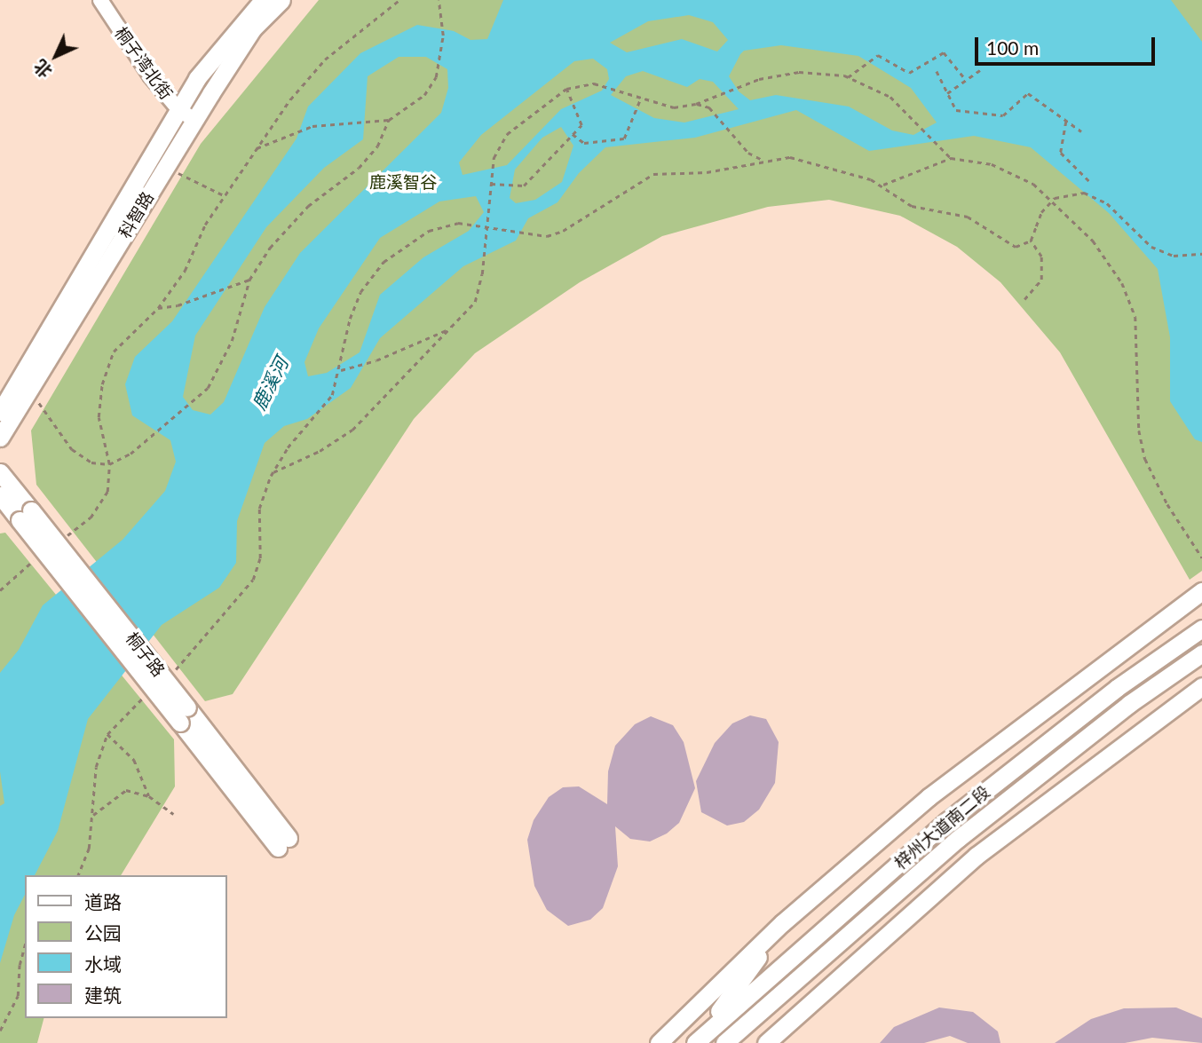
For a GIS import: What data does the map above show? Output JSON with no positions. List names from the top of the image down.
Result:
{
  "streets": {
    "main road": ["科智路", "桐子路", "梓州大道南二段"],
    "street": ["桐子湾北街"]
  },
  "crossings": [
    ["桐子湾北街", "科智路"]
  ],
  "water": ["鹿溪河"],
  "parks": ["鹿溪智谷"],
  "legend": [
    "道路",
    "公园",
    "水域",
    "建筑"
  ],
  "scale_bar": "100 m",
  "north": "bottom left"
}
